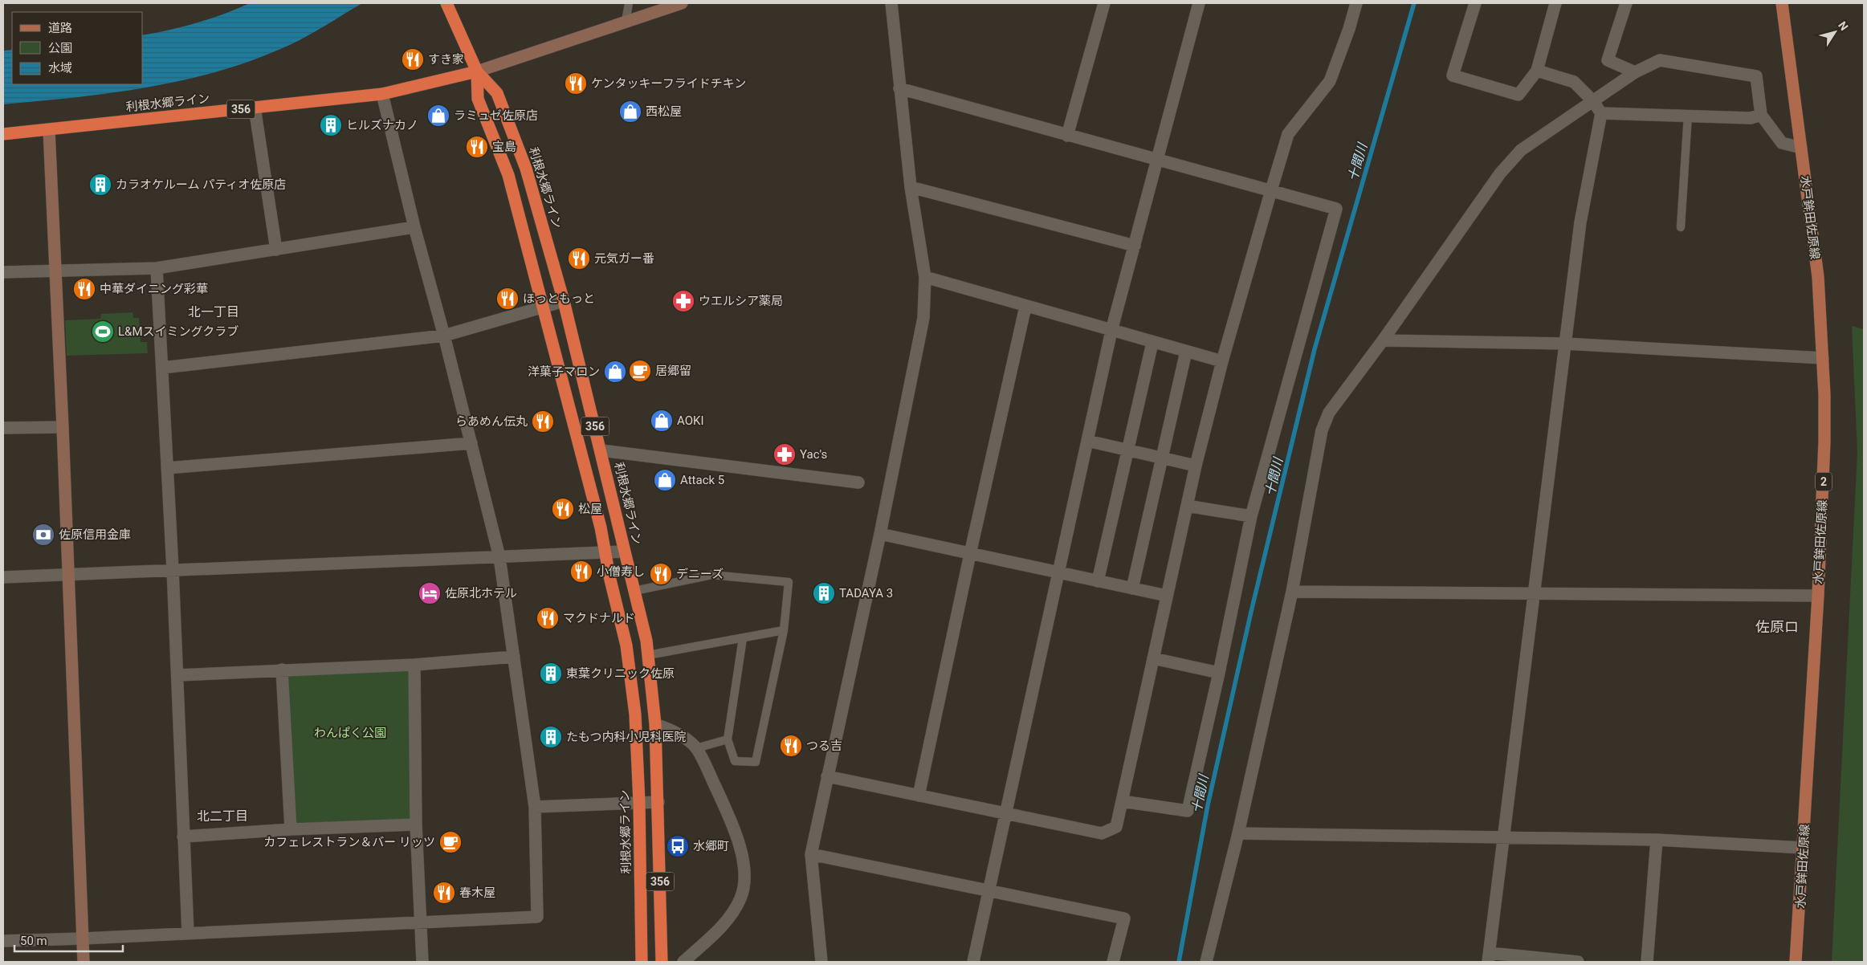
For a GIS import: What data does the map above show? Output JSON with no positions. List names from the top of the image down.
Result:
{
  "streets": {
    "highway": ["利根水郷ライン", "356"],
    "main road": ["水戸鉾田佐原線", "2"]
  },
  "crossings": [
    ["利根水郷ライン", "356"]
  ],
  "districts": ["北一丁目", "佐原ロ", "北二丁目"],
  "water": ["十間川"],
  "parks": ["わんぱく公園"],
  "places": {
    "restaurant": [
      "すき家",
      "ケンタッキーフライドチキン",
      "宝島",
      "元気ガー番",
      "中華ダイニング彩華",
      "ほっともっと",
      "らあめん伝丸",
      "松屋",
      "小僧寿し",
      "デニーズ",
      "マクドナルド",
      "つる吉",
      "春木屋"
    ],
    "shop": [
      "西松屋",
      "ラミュゼ佐原店",
      "洋菓子マロン",
      "AOKI",
      "Attack 5"
    ],
    "building": [
      "ヒルズナカノ",
      "カラオケルーム パティオ佐原店",
      "TADAYA 3",
      "東葉クリニック佐原",
      "たもつ内科小児科医院"
    ],
    "pharmacy": ["ウエルシア薬局", "Yac's"],
    "sports": ["L&Mスイミングクラブ"],
    "cafe": ["居郷留", "カフェレストラン＆バー リッツ"],
    "bank": ["佐原信用金庫"],
    "hotel": ["佐原北ホテル"],
    "bus stop": ["水郷町"]
  },
  "legend": ["道路", "公園", "水域"],
  "scale_bar": "50 m",
  "north": "top right"
}
